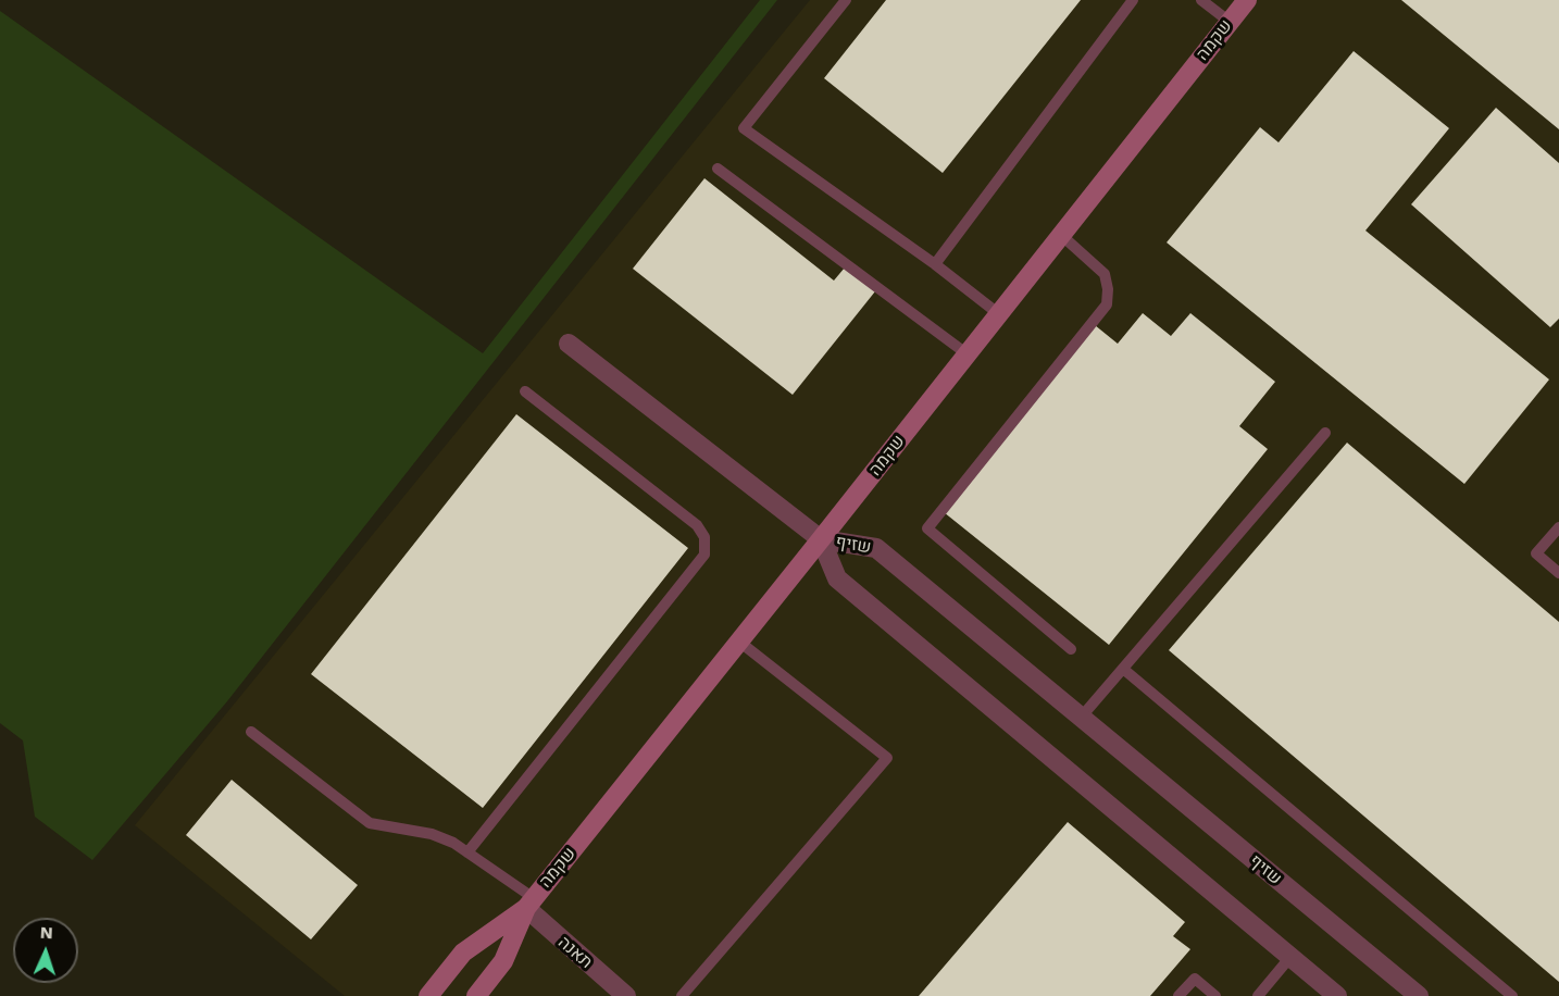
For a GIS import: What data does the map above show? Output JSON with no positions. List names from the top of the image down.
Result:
{
  "streets": {
    "street": ["שקמה", "שזיף", "תאנה"]
  },
  "crossings": [
    ["שקמה", "שזיף"],
    ["שקמה", "תאנה"]
  ],
  "north": "top"
}
